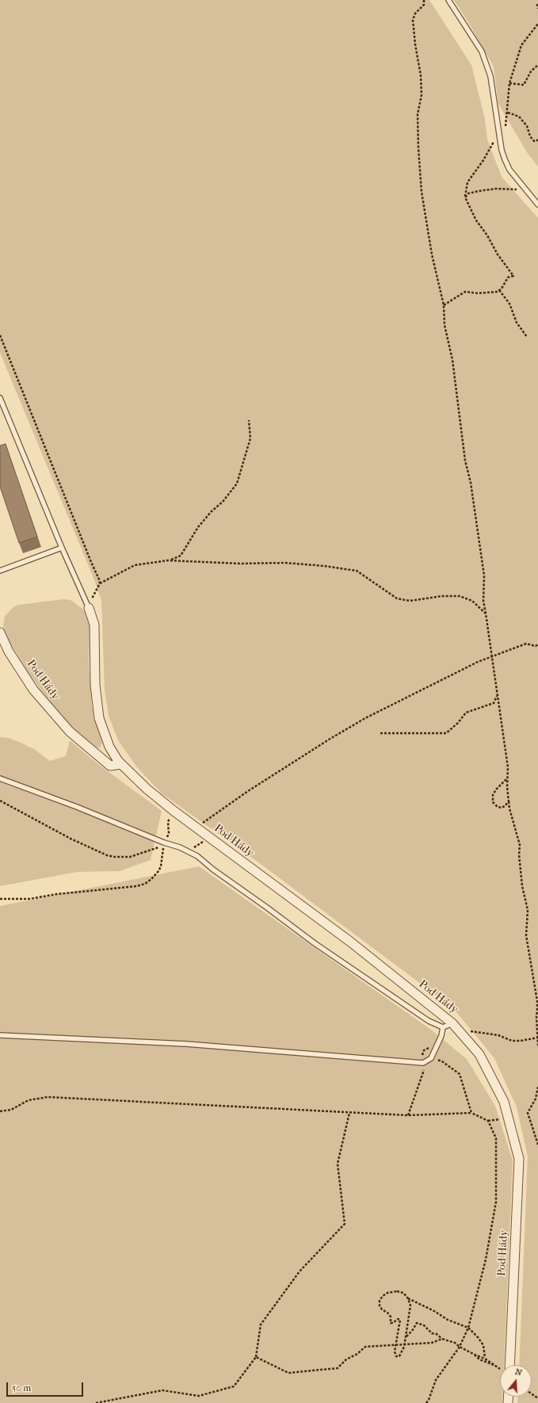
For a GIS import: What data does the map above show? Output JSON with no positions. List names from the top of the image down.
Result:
{
  "streets": {
    "street": ["Pod Hády"]
  },
  "scale_bar": "50 m",
  "north": "top"
}
